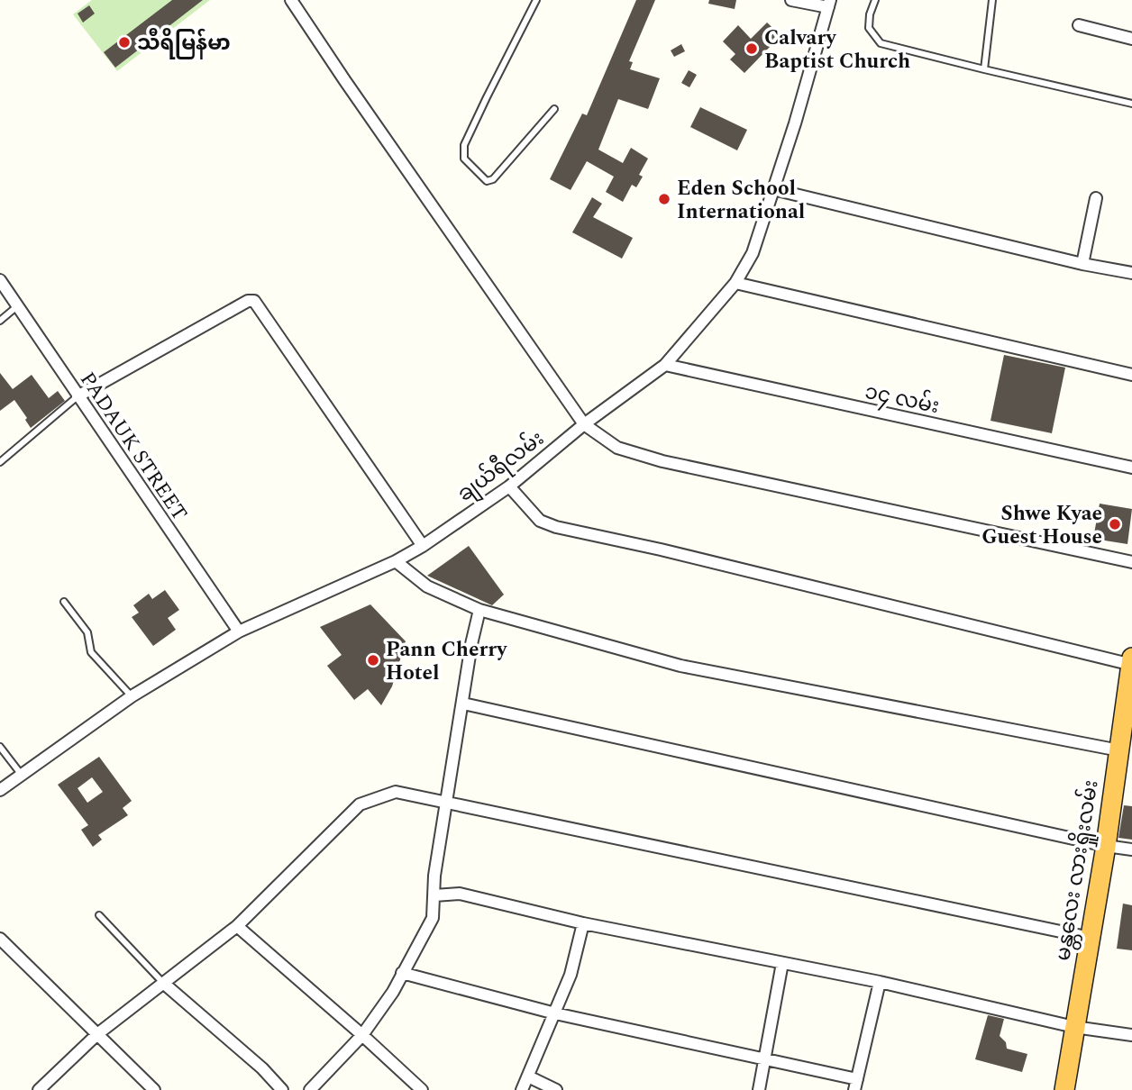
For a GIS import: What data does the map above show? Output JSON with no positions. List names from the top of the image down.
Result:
{
  "streets": {
    "highway": ["မန္တလေး လားရှိုးလမ်း"],
    "street": ["၁၄ လမ်း", "PADAUK STREET", "ချယ်ရီလမ်း"]
  },
  "crossings": [
    ["၁၄ လမ်း", "ချယ်ရီလမ်း"],
    ["PADAUK STREET", "ချယ်ရီလမ်း"]
  ],
  "places": [
    "သီရိမြန်မာ",
    "Calvary Baptist Church",
    "Eden School International",
    "Shwe Kyae Guest House",
    "Pann Cherry Hotel"
  ]
}
